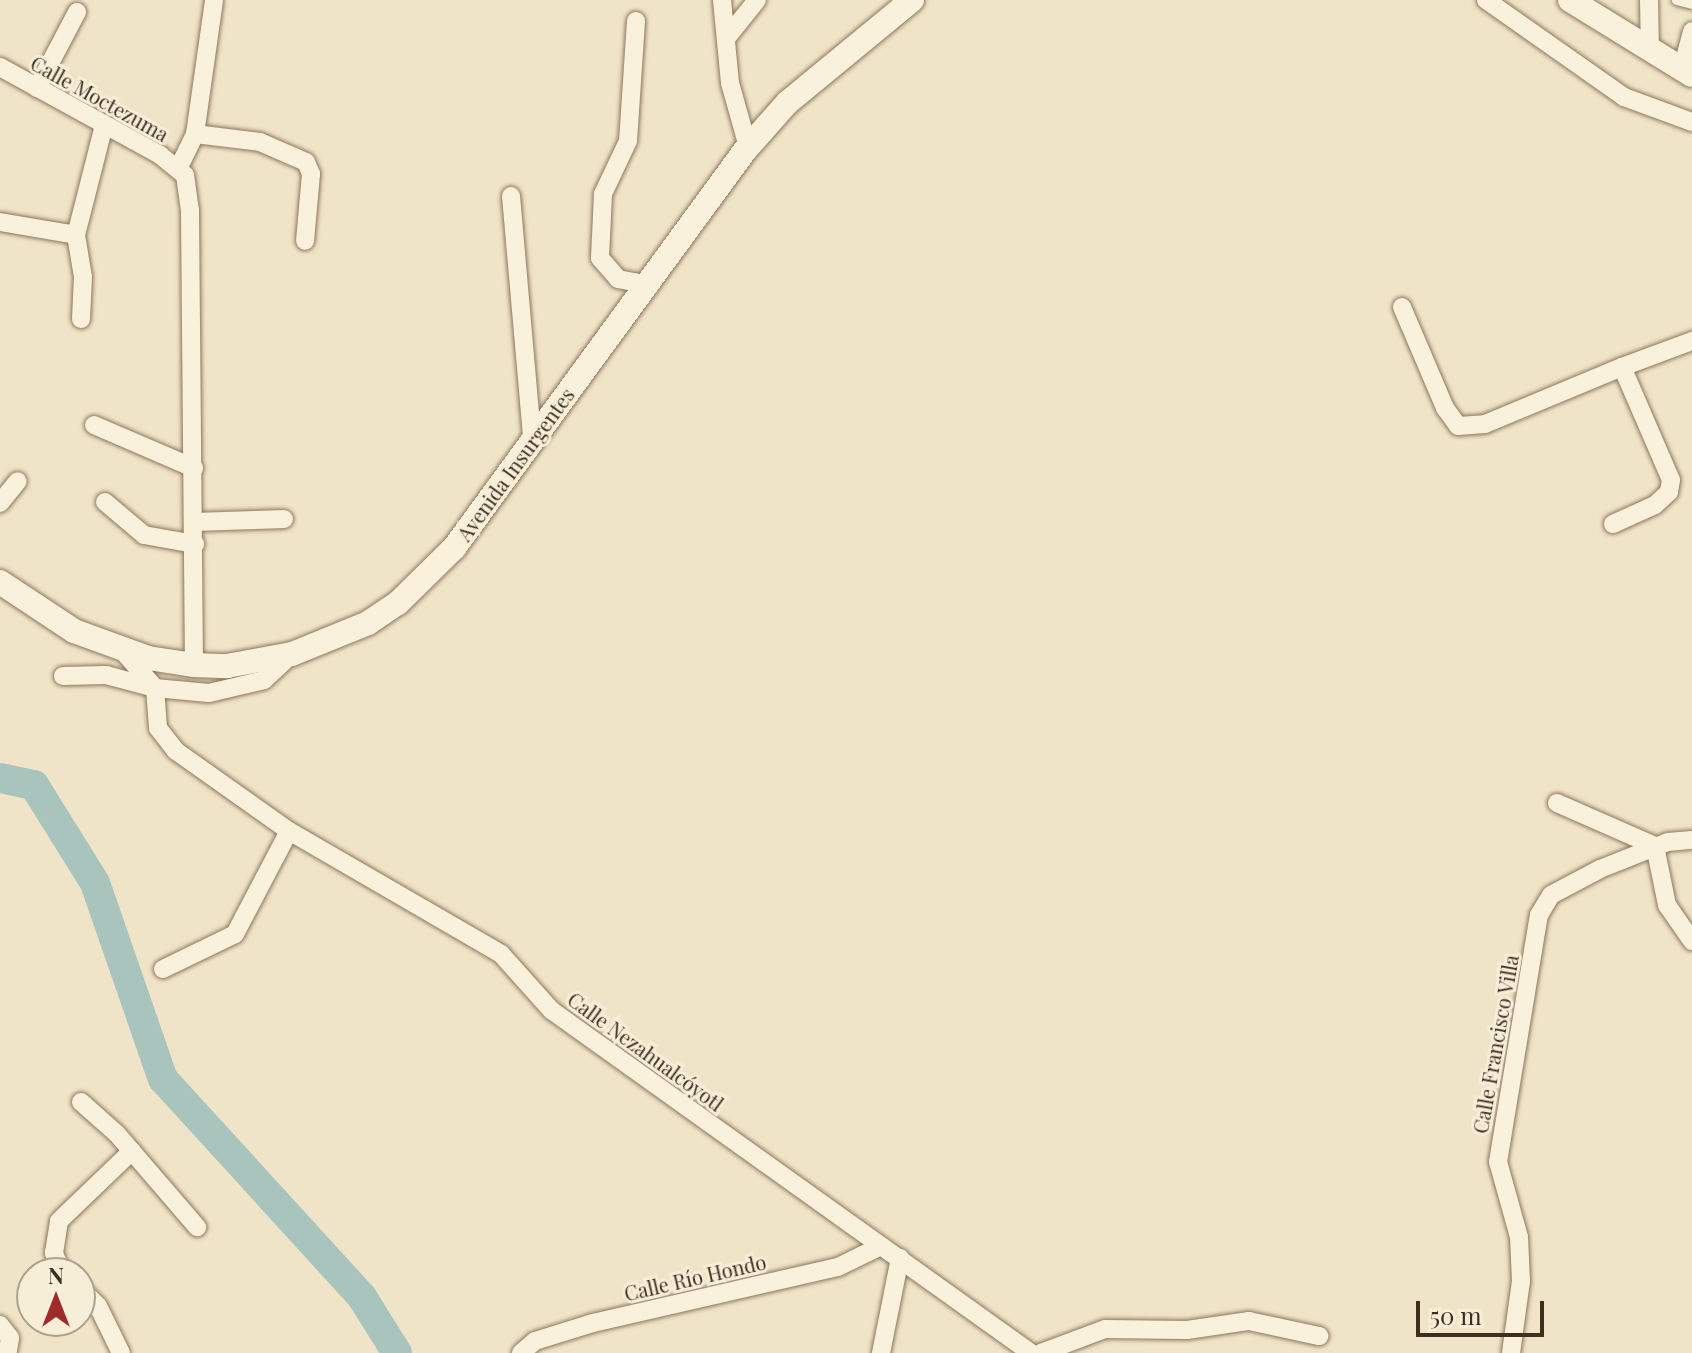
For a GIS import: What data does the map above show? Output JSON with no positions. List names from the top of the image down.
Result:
{
  "streets": {
    "main road": ["Avenida Insurgentes"],
    "street": [
      "Calle Moctezuma",
      "Calle Francisco Villa",
      "Calle Nezahualcóyotl",
      "Calle Río Hondo"
    ]
  },
  "crossings": [
    ["Calle Nezahualcóyotl", "Calle Río Hondo"]
  ],
  "scale_bar": "50 m",
  "north": "top"
}
